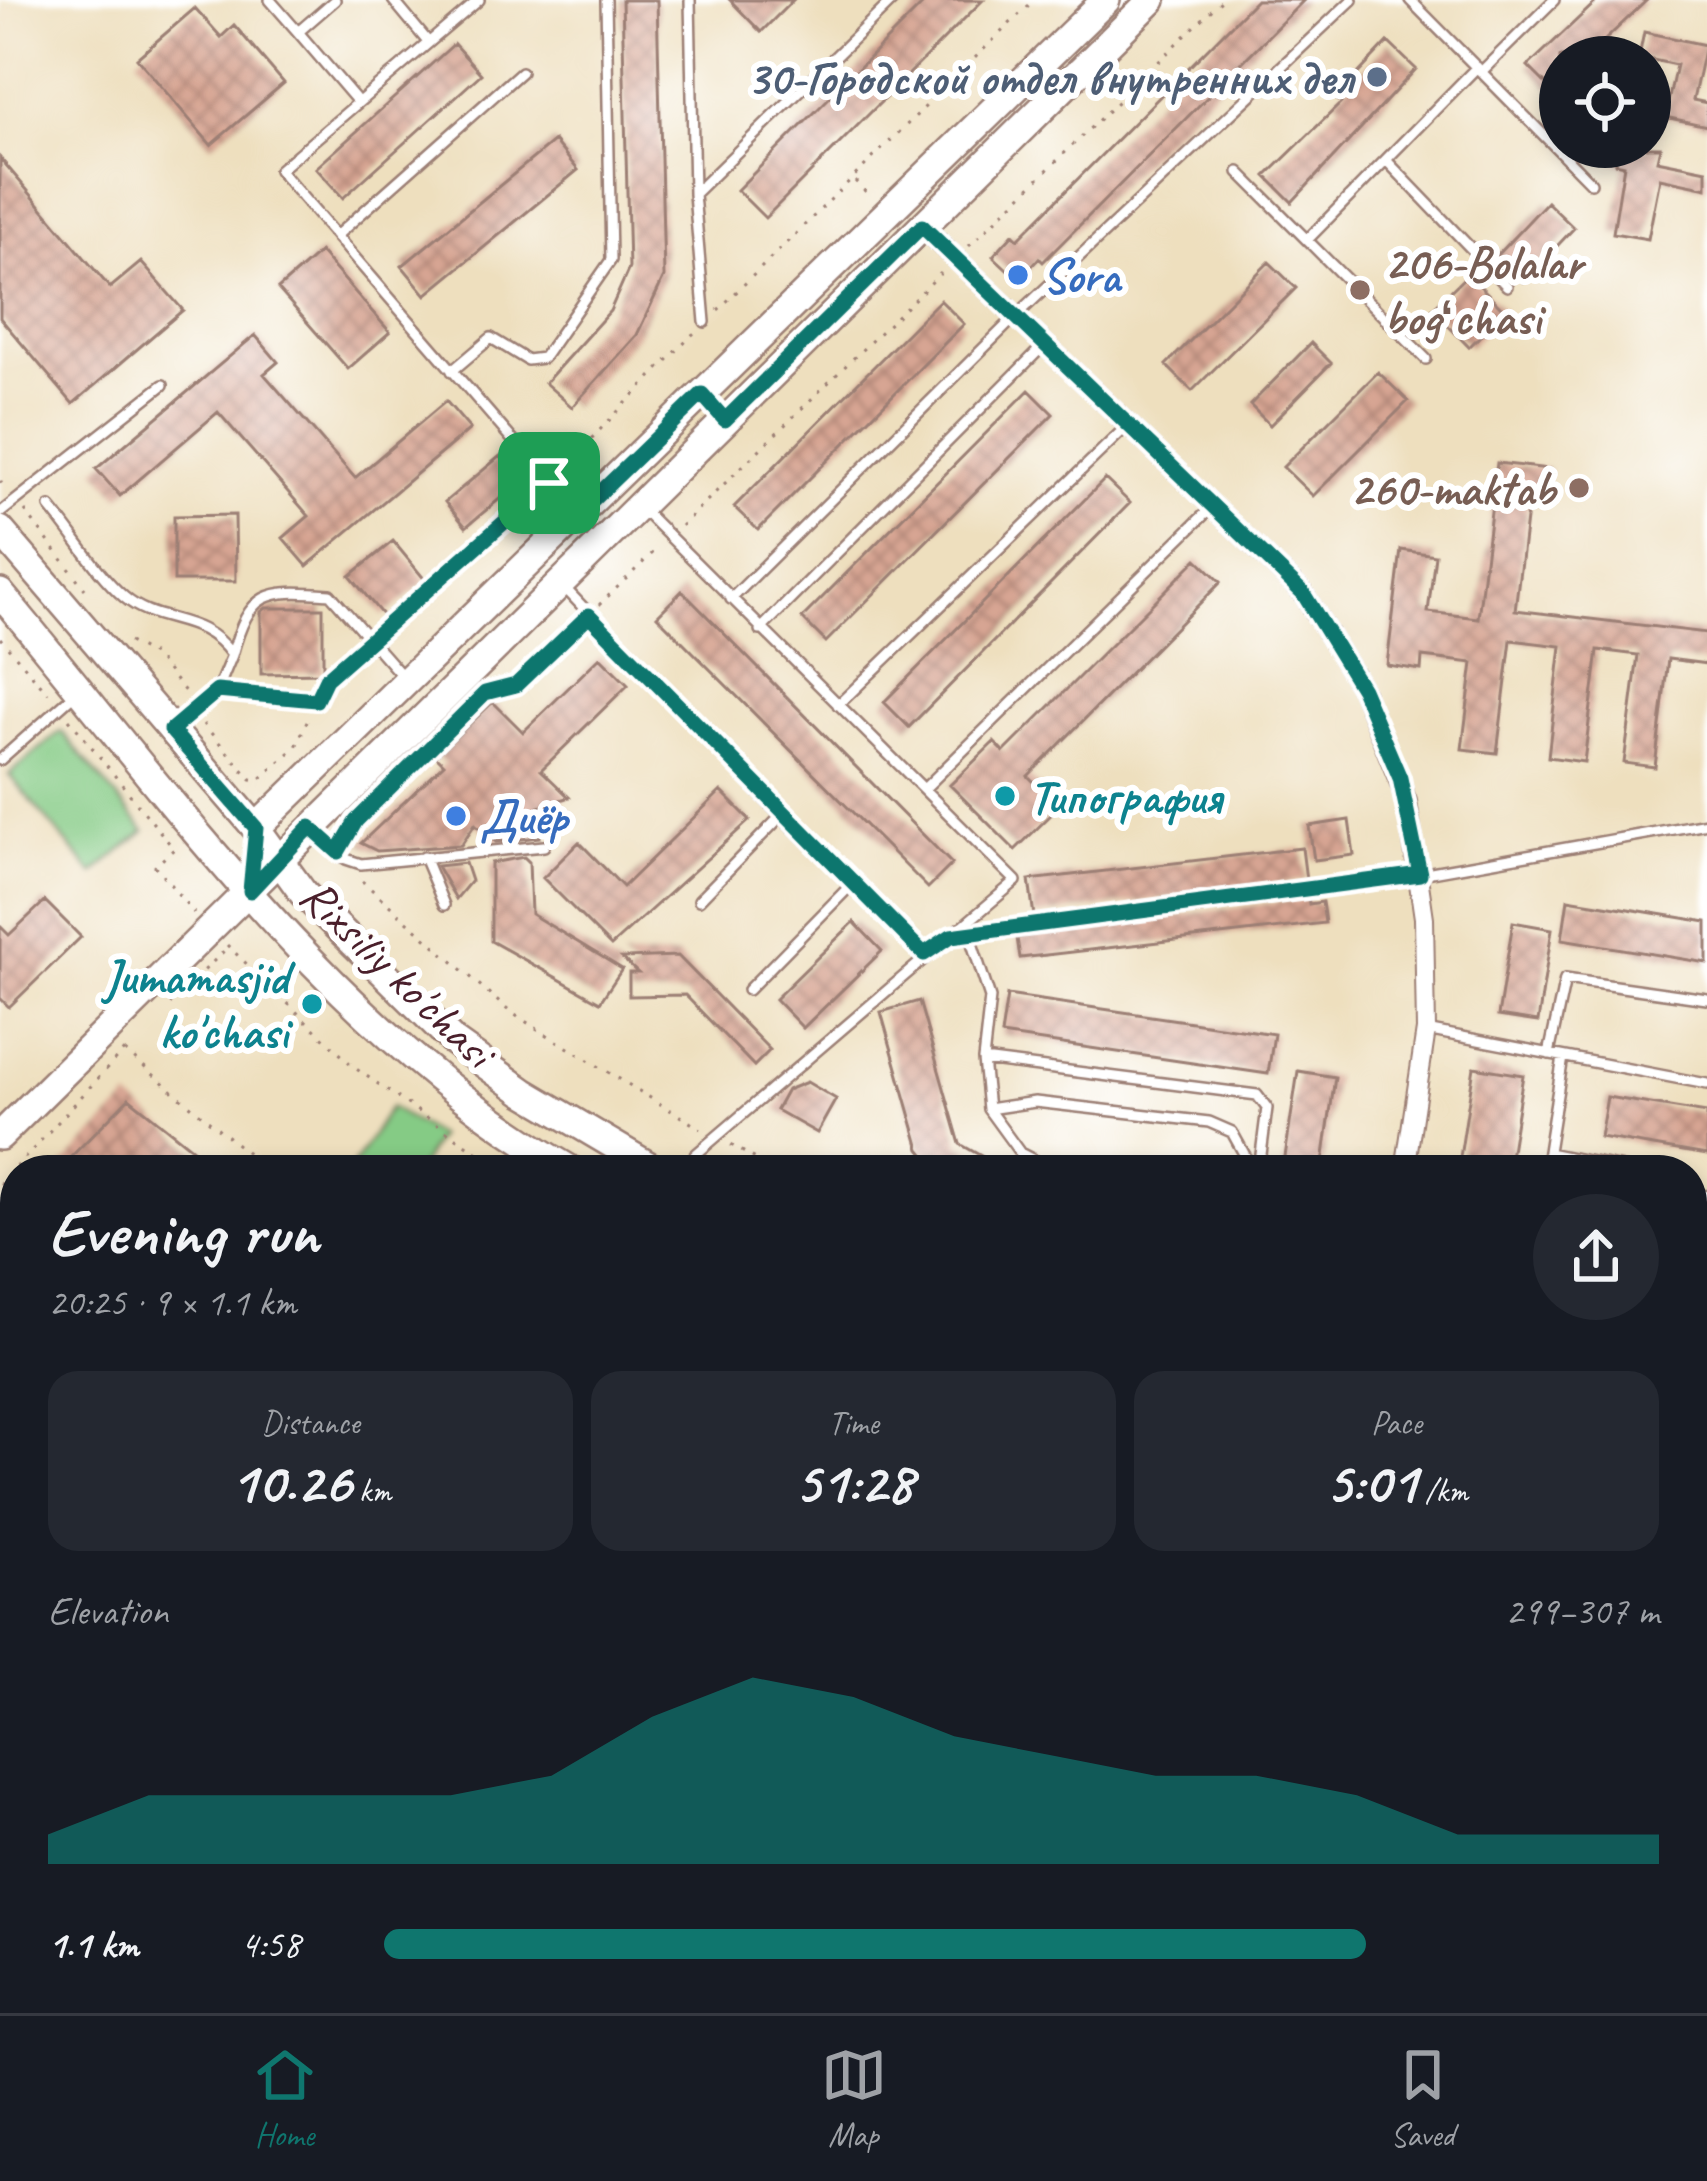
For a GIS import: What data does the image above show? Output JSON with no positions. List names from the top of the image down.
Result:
{
  "streets": {
    "main road": ["Rixsiliy ko'chasi"]
  },
  "places": [
    "30-Городской отдел внутренних дел",
    "Sora",
    "206-Bolalar bogʻchasi",
    "260-maktab",
    "Типография",
    "Диёр",
    "Jumamasjid ko'chasi"
  ],
  "page": {
    "heading": ["Evening run", "20:25 · 9 × 1.1 km"],
    "stats": [
      ["Distance", "10.26 km"],
      ["Time", "51:28"],
      ["Pace", "5:01 /km"]
    ],
    "chart": ["Elevation", "299–307 m"],
    "list": [
      {
        "name": "1.1 km",
        "note": "4:58"
      }
    ],
    "tabs": ["Home", "Map", "Saved"]
  }
}
